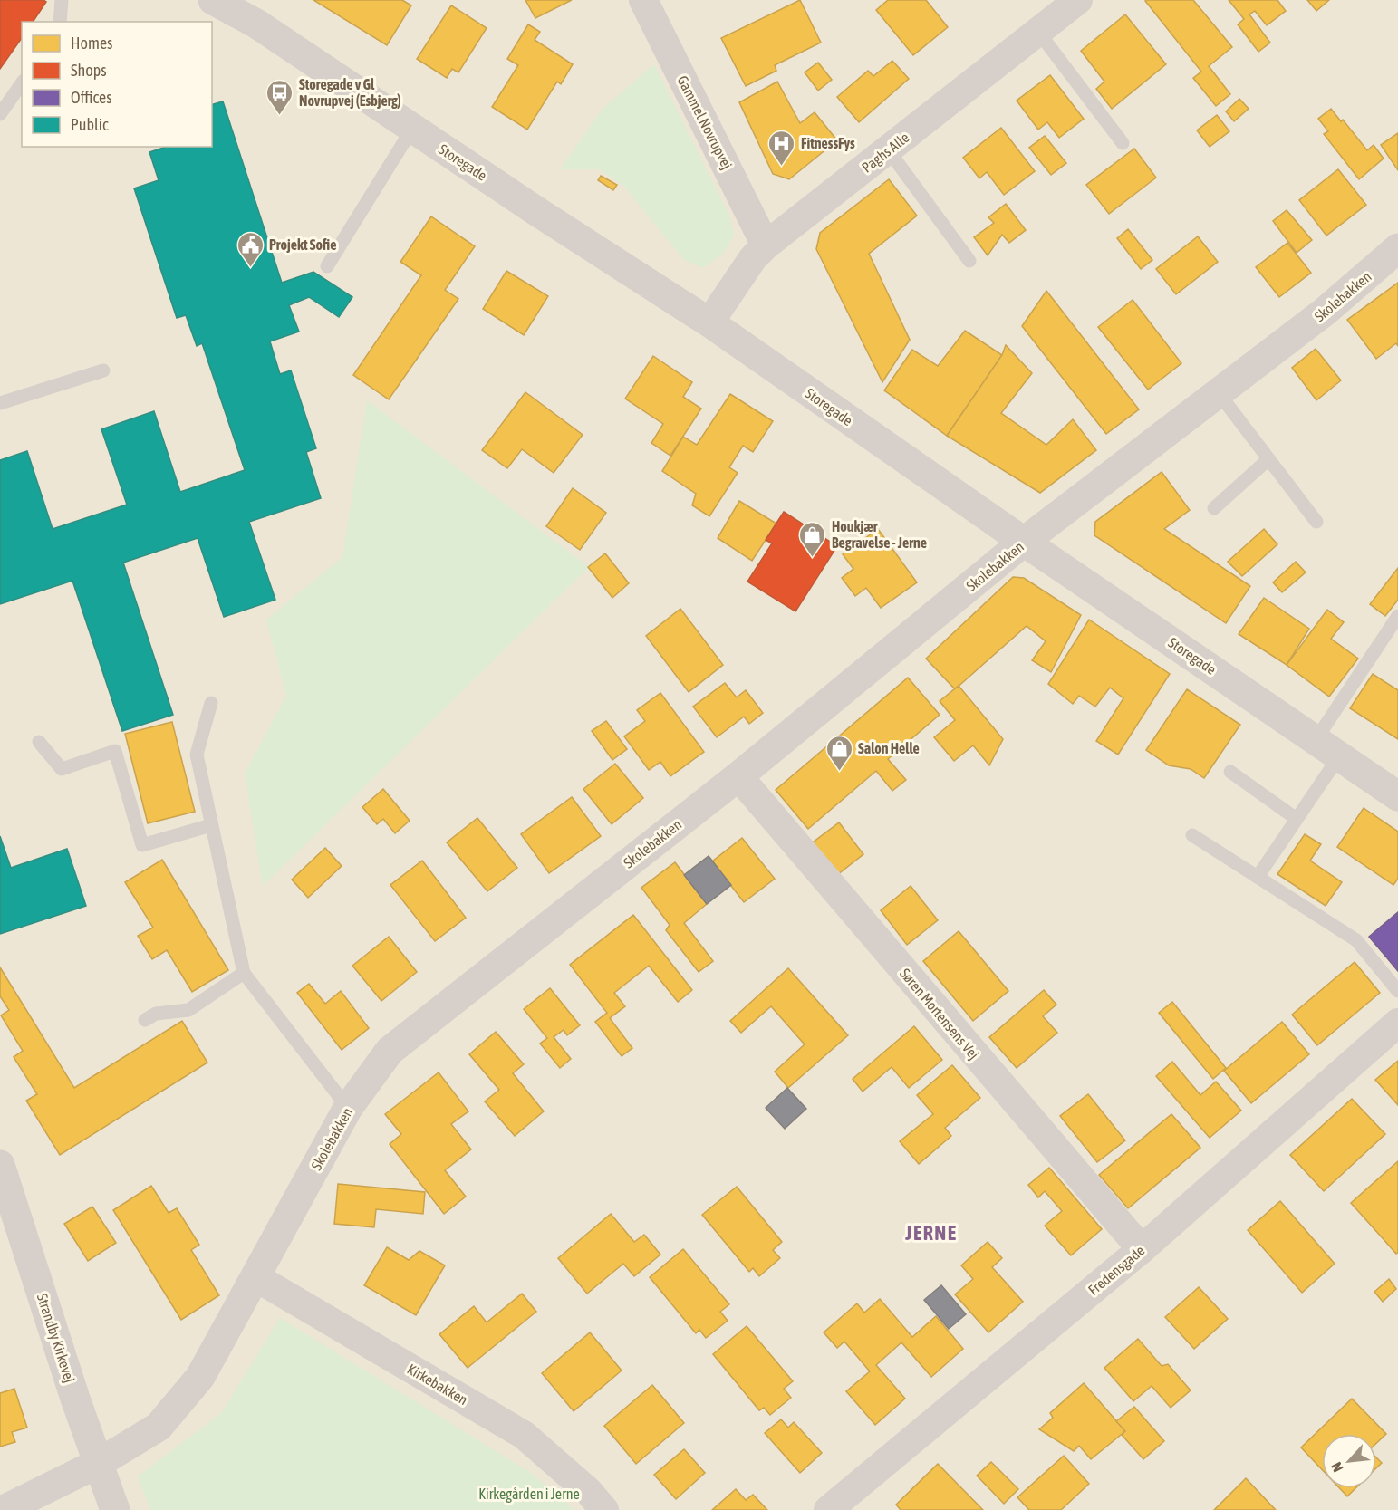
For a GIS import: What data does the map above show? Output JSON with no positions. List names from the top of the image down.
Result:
{
  "streets": {
    "street": [
      "Gammel Novrupvej",
      "Paghs Alle",
      "Storegade",
      "Skolebakken",
      "Søren Mortensens Vej",
      "Fredensgade",
      "Strandby Kirkevej",
      "Kirkebakken"
    ]
  },
  "crossings": [
    ["Gammel Novrupvej", "Paghs Alle"],
    ["Paghs Alle", "Storegade"],
    ["Storegade", "Skolebakken"],
    ["Skolebakken", "Søren Mortensens Vej"],
    ["Skolebakken", "Strandby Kirkevej"],
    ["Skolebakken", "Kirkebakken"],
    ["Søren Mortensens Vej", "Fredensgade"]
  ],
  "districts": ["JERNE"],
  "parks": ["Kirkegården i Jerne"],
  "places": {
    "bus stop": ["Storegade v Gl Novrupvej (Esbjerg)"],
    "hospital": ["FitnessFys"],
    "public building": ["Projekt Sofie"],
    "shop": ["Houkjær Begravelse - Jerne", "Salon Helle"]
  },
  "legend": [
    "Homes",
    "Shops",
    "Offices",
    "Public"
  ],
  "north": "bottom left"
}
